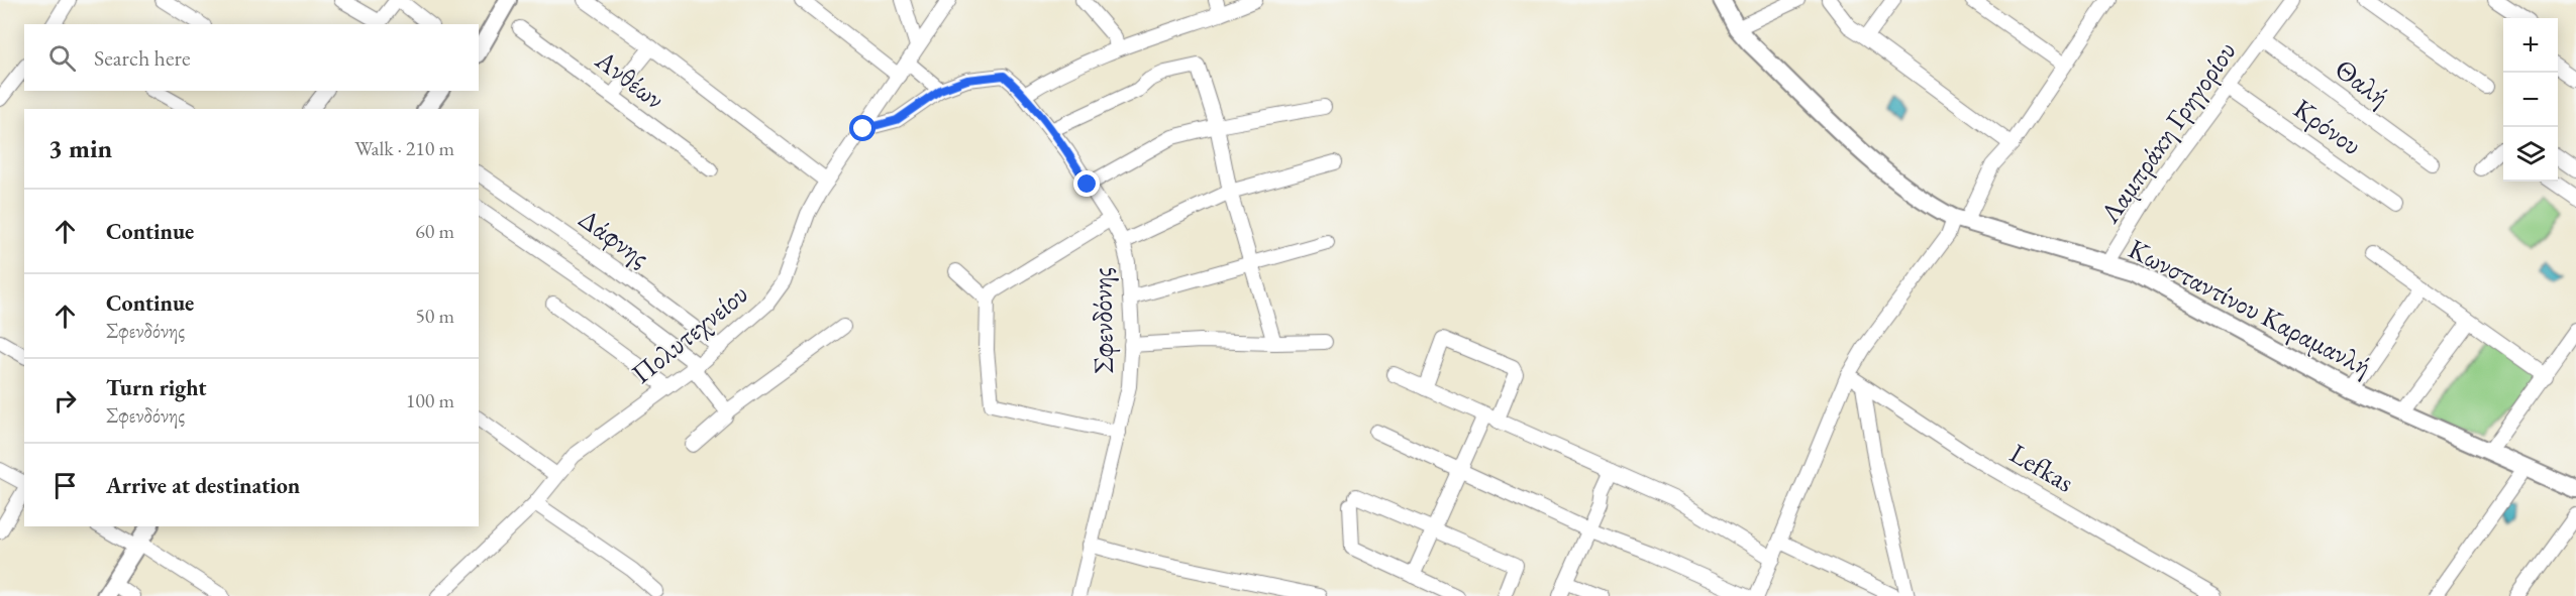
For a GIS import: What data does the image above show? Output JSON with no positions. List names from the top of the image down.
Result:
{
  "streets": {
    "main road": ["Κωνσταντίνου Καραμανλή"],
    "street": [
      "Ανθέων",
      "Θαλή",
      "Κρόνου",
      "Λαμπράκη Γρηγορίου",
      "Δάφνης",
      "Σφενδόνης",
      "Πολυτεχνείου",
      "Lefkas"
    ]
  },
  "crossings": [
    ["Θαλή", "Λαμπράκη Γρηγορίου"],
    ["Κρόνου", "Λαμπράκη Γρηγορίου"],
    ["Λαμπράκη Γρηγορίου", "Κωνσταντίνου Καραμανλή"],
    ["Δάφνης", "Πολυτεχνείου"]
  ],
  "page": {
    "map_buttons": ["+", "−"],
    "search": "Search here",
    "heading": ["3 min", "Walk · 210 m"],
    "list": [
      ["Continue", "60 m"],
      ["Continue", "Σφενδόνης", "50 m"],
      ["Turn right", "Σφενδόνης", "100 m"],
      "Arrive at destination"
    ]
  }
}
